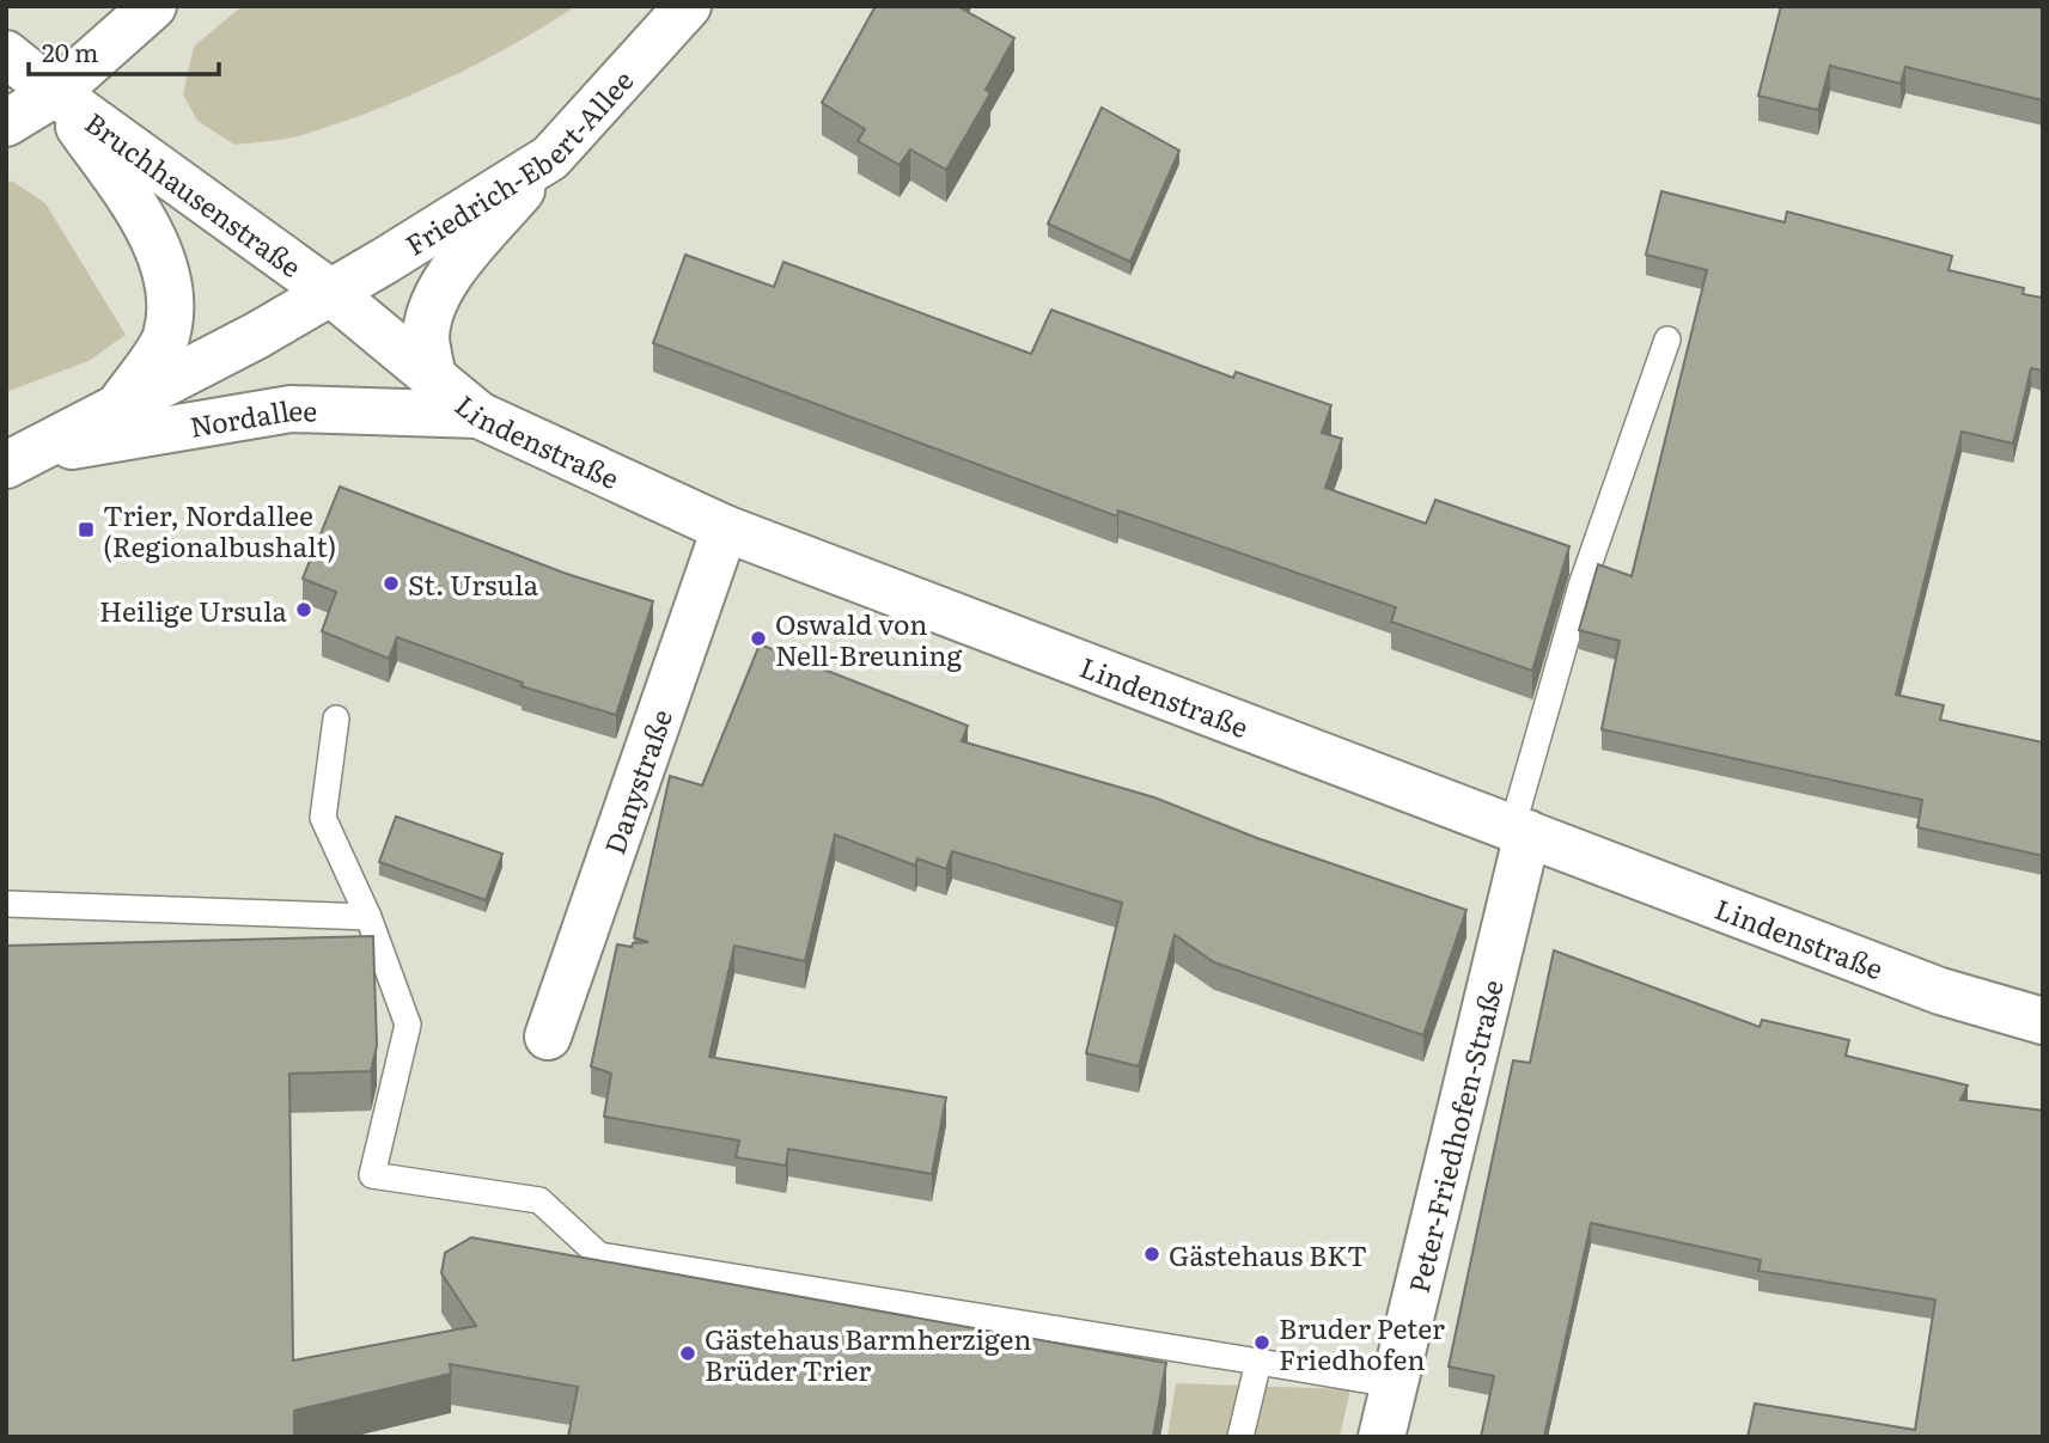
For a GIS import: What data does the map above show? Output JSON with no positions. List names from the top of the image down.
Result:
{
  "streets": {
    "main road": [
      "Friedrich-Ebert-Allee",
      "Bruchhausenstraße",
      "Nordallee",
      "Lindenstraße",
      "Danystraße",
      "Peter-Friedhofen-Straße"
    ]
  },
  "crossings": [
    ["Friedrich-Ebert-Allee", "Bruchhausenstraße"],
    ["Friedrich-Ebert-Allee", "Nordallee"],
    ["Friedrich-Ebert-Allee", "Lindenstraße"],
    ["Bruchhausenstraße", "Nordallee"],
    ["Bruchhausenstraße", "Lindenstraße"],
    ["Nordallee", "Lindenstraße"],
    ["Lindenstraße", "Danystraße"],
    ["Lindenstraße", "Peter-Friedhofen-Straße"]
  ],
  "places": {
    "transit": ["Trier, Nordallee (Regionalbushalt)"],
    "other": [
      "St. Ursula",
      "Heilige Ursula",
      "Oswald von Nell-Breuning",
      "Gästehaus BKT",
      "Bruder Peter Friedhofen",
      "Gästehaus Barmherzigen Brüder Trier"
    ]
  },
  "scale_bar": "20 m"
}
